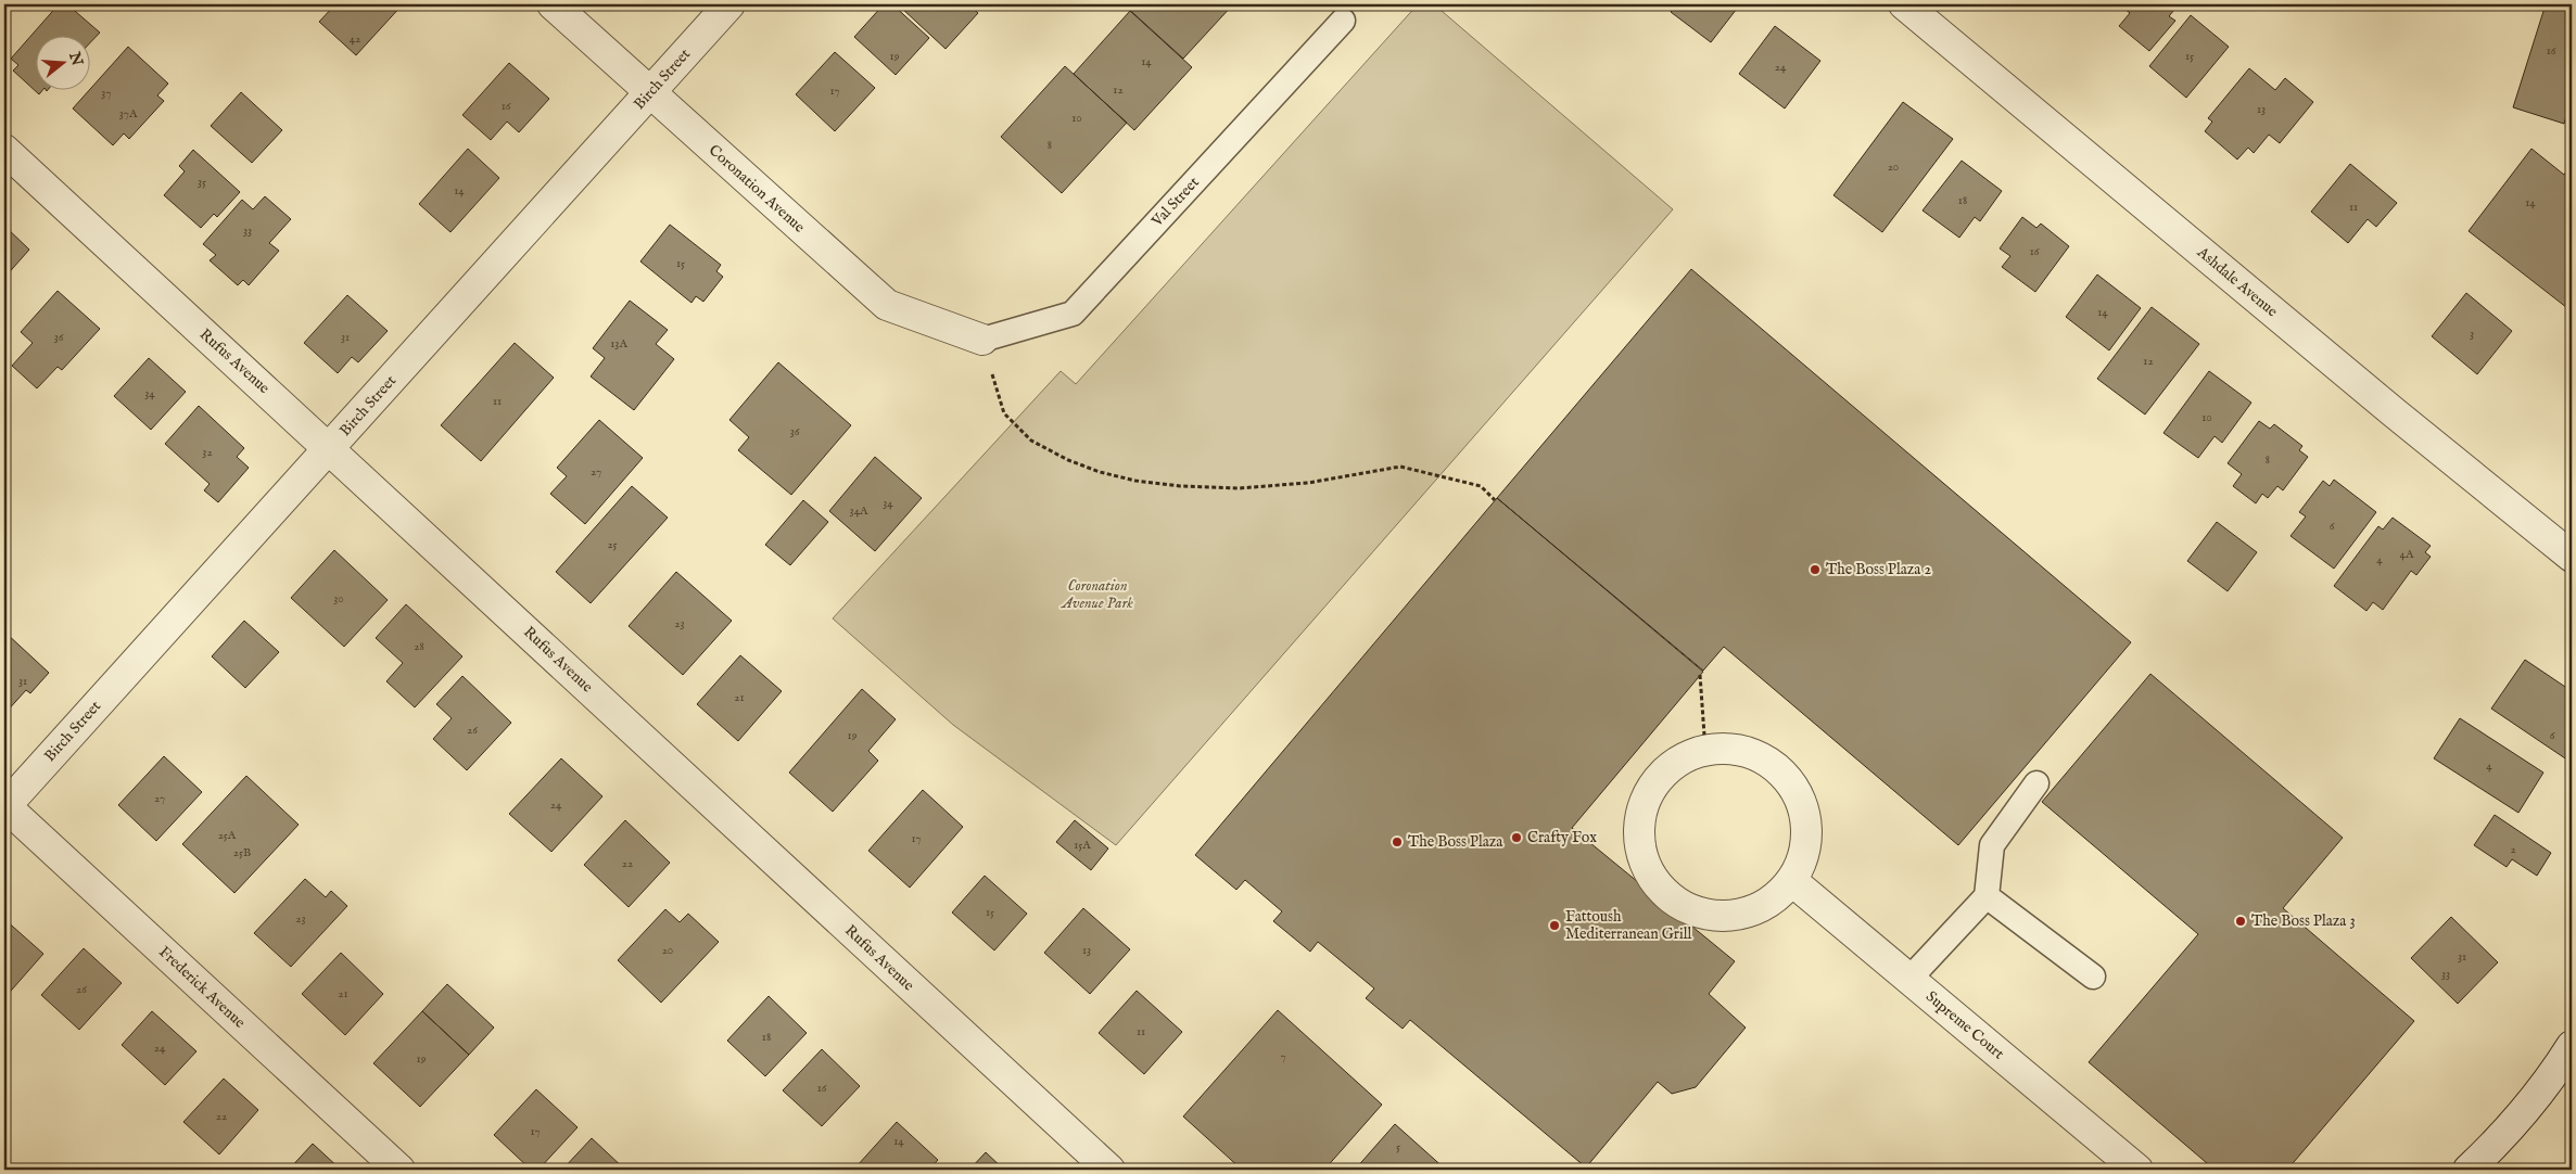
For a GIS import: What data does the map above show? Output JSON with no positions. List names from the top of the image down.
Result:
{
  "streets": {
    "street": [
      "Birch Street",
      "Coronation Avenue",
      "Ashdale Avenue",
      "Rufus Avenue",
      "Frederick Avenue",
      "Supreme Court"
    ],
    "lane": ["Val Street"]
  },
  "crossings": [
    ["Birch Street", "Coronation Avenue"],
    ["Birch Street", "Rufus Avenue"],
    ["Birch Street", "Frederick Avenue"],
    ["Coronation Avenue", "Val Street"]
  ],
  "parks": ["Coronation Avenue Park"],
  "places": [
    "The Boss Plaza 2",
    "Crafty Fox",
    "The Boss Plaza",
    "The Boss Plaza 3",
    "Fattoush Mediterranean Grill"
  ],
  "house_numbers": [
    "42",
    "16",
    "19",
    "15",
    "14",
    "24",
    "12",
    "17",
    "37",
    "16",
    "13",
    "37A",
    "10",
    "8",
    "20",
    "35",
    "14",
    "18",
    "14",
    "11",
    "33",
    "16",
    "15",
    "14",
    "3",
    "36",
    "31",
    "13A",
    "12",
    "34",
    "11",
    "10",
    "36",
    "32",
    "8",
    "27",
    "34",
    "34A",
    "6",
    "25",
    "4A",
    "4",
    "30",
    "23",
    "28",
    "31",
    "21",
    "26",
    "19",
    "6",
    "4",
    "27",
    "24",
    "25A",
    "17",
    "15A",
    "2",
    "25B",
    "22",
    "15",
    "23",
    "20",
    "13",
    "31",
    "33",
    "26",
    "21",
    "11",
    "18",
    "24",
    "7",
    "19",
    "16",
    "22",
    "17",
    "14",
    "5"
  ],
  "north": "right"
}
